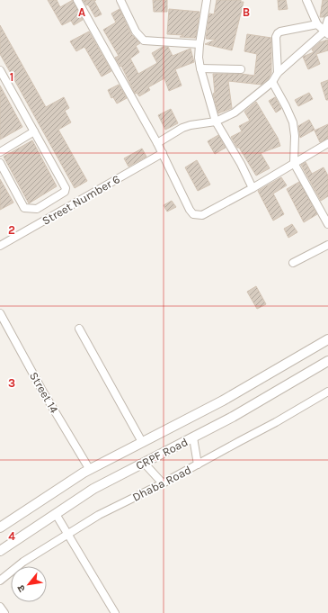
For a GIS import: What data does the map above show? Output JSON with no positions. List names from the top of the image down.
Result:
{
  "streets": {
    "street": [
      "Street Number 6",
      "Street 14",
      "CRPF Road",
      "Dhaba Road"
    ]
  },
  "north": "bottom left",
  "grid": {
    "columns": ["A", "B"],
    "rows": [
      "1",
      "2",
      "3",
      "4"
    ]
  }
}
